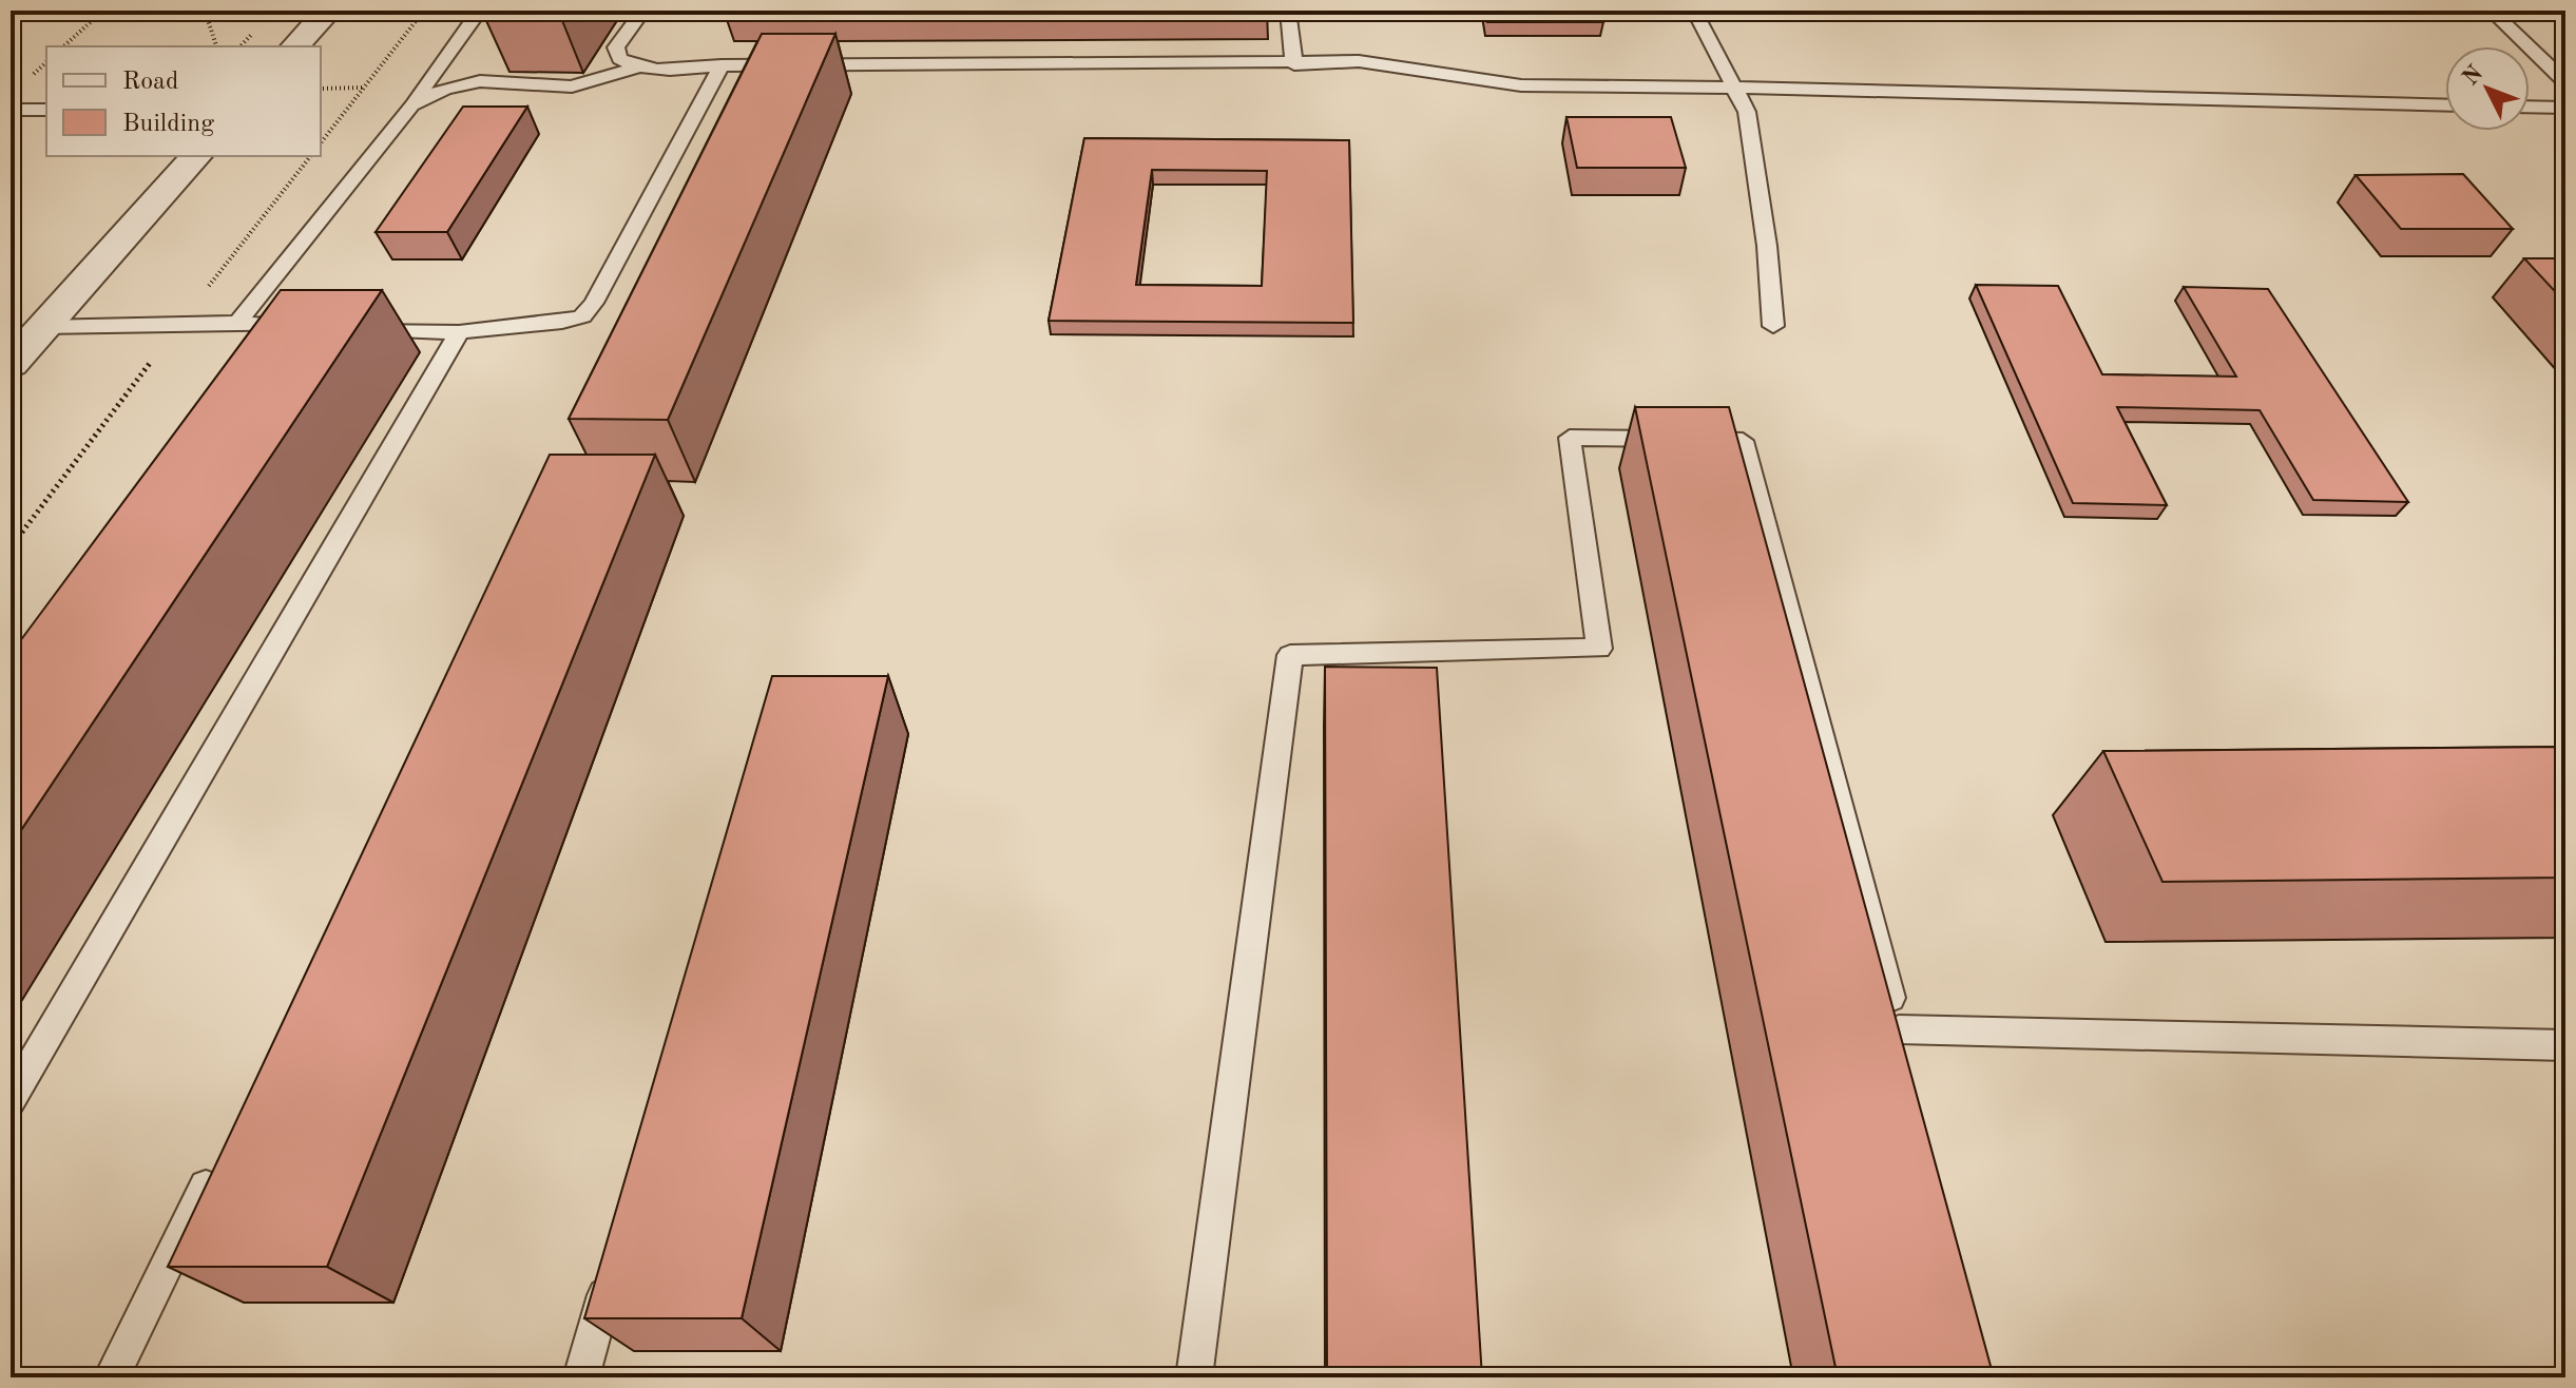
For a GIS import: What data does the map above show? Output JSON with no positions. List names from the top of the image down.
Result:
{
  "legend": ["Road", "Building"],
  "north": "top left"
}
